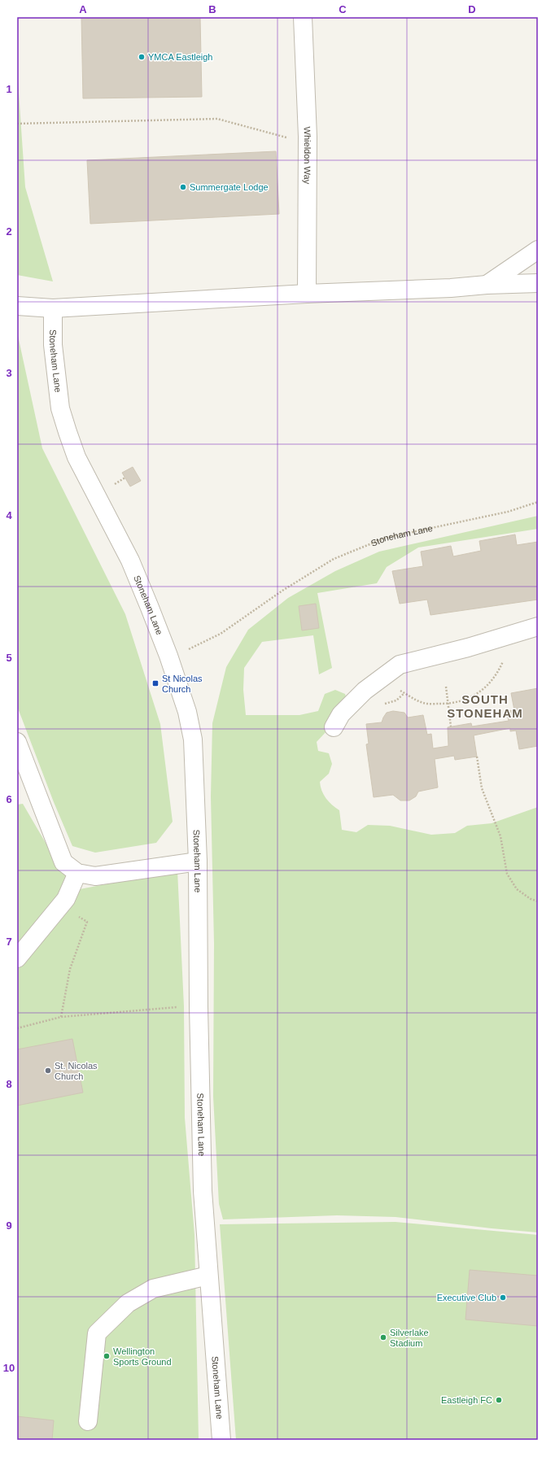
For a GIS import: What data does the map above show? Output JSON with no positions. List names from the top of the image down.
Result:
{
  "streets": {
    "street": ["Whieldon Way", "Stoneham Lane"]
  },
  "districts": ["SOUTH STONEHAM"],
  "places": {
    "other": [
      "YMCA Eastleigh",
      "Summergate Lodge",
      "St. Nicolas Church",
      "Executive Club",
      "Silverlake Stadium",
      "Wellington Sports Ground",
      "Eastleigh FC"
    ],
    "transit": ["St Nicolas Church"]
  },
  "grid": {
    "columns": [
      "A",
      "B",
      "C",
      "D"
    ],
    "rows": [
      "1",
      "2",
      "3",
      "4",
      "5",
      "6",
      "7",
      "8",
      "9",
      "10"
    ]
  }
}
